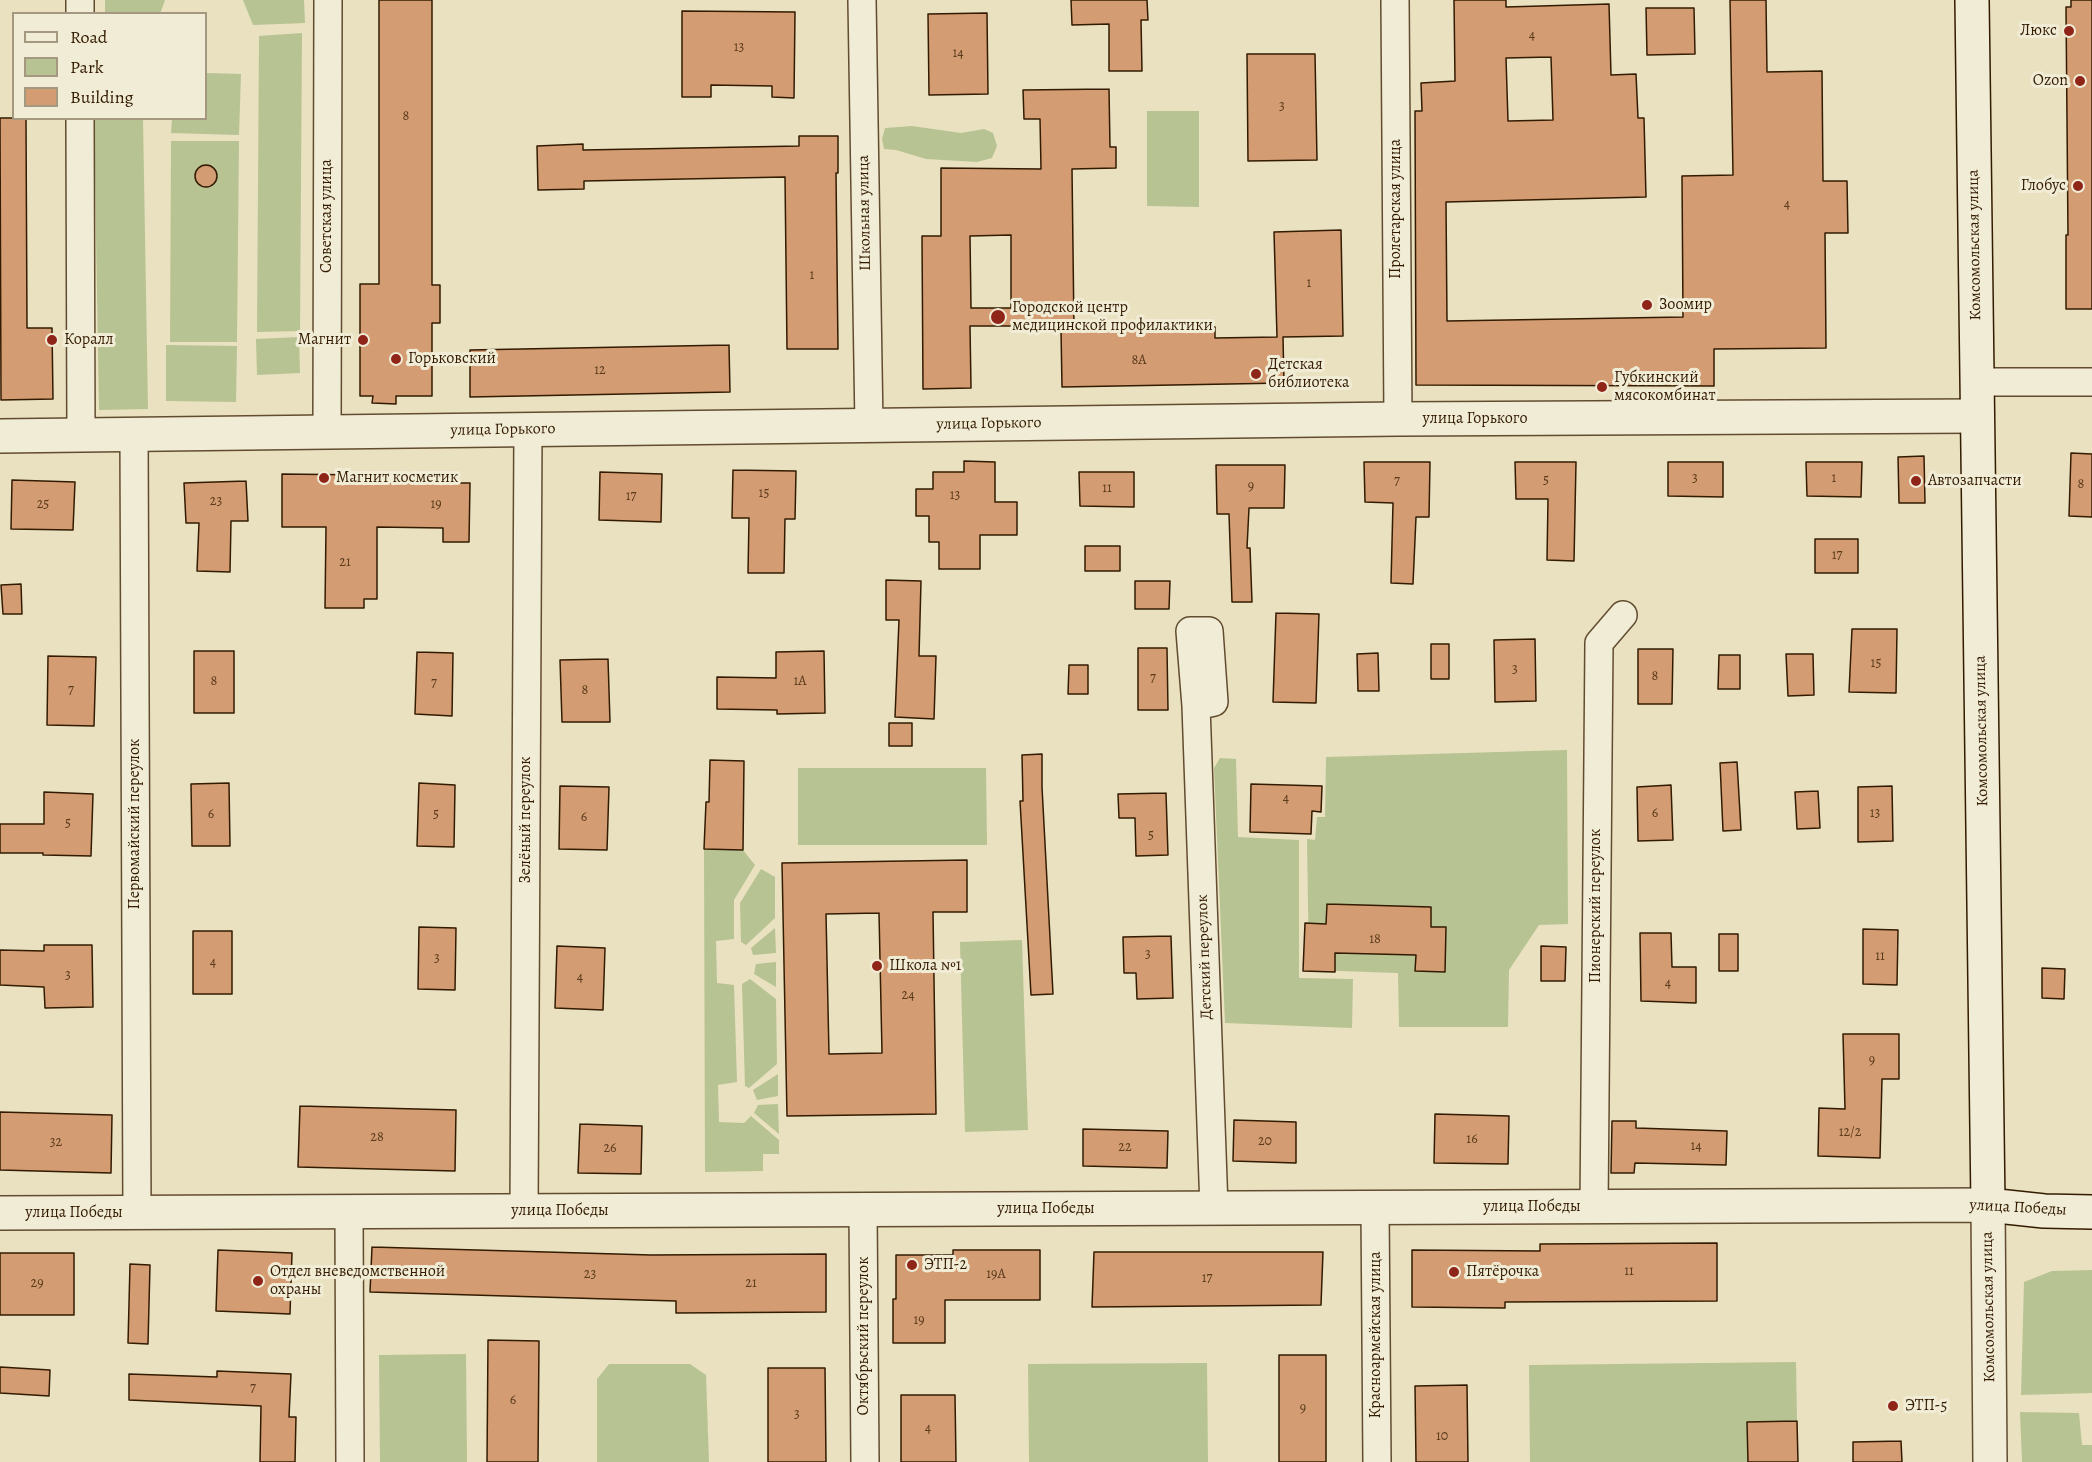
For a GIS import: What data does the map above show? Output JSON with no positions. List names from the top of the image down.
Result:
{
  "streets": {
    "street": [
      "Пролетарская улица",
      "Школьная улица",
      "Советская улица",
      "Комсомольская улица",
      "улица Горького",
      "Зелёный переулок",
      "Первомайский переулок",
      "Пионерский переулок",
      "Детский переулок",
      "улица Победы",
      "Красноармейская улица",
      "Октябрьский переулок"
    ]
  },
  "crossings": [
    ["Пролетарская улица", "улица Горького"],
    ["Школьная улица", "улица Горького"],
    ["Советская улица", "улица Горького"],
    ["Комсомольская улица", "улица Горького"],
    ["Комсомольская улица", "улица Победы"],
    ["улица Горького", "Зелёный переулок"],
    ["улица Горького", "Первомайский переулок"],
    ["Зелёный переулок", "улица Победы"],
    ["Первомайский переулок", "улица Победы"],
    ["Пионерский переулок", "улица Победы"],
    ["Детский переулок", "улица Победы"],
    ["улица Победы", "Красноармейская улица"],
    ["улица Победы", "Октябрьский переулок"]
  ],
  "places": [
    "Люкс",
    "Ozon",
    "Глобус",
    "Зоомир",
    "Городской центр медицинской профилактики",
    "Коралл",
    "Магнит",
    "Горьковский",
    "Детская библиотека",
    "Губкинский мясокомбинат",
    "Магнит косметик",
    "Автозапчасти",
    "Школа №1",
    "ЭТП-2",
    "Пятёрочка",
    "Отдел вневедомственной охраны",
    "ЭТП-5"
  ],
  "house_numbers": [
    "4",
    "13",
    "14",
    "3",
    "8",
    "4",
    "1",
    "1",
    "8А",
    "12",
    "3",
    "1",
    "5",
    "7",
    "8",
    "9",
    "11",
    "15",
    "13",
    "17",
    "23",
    "25",
    "19",
    "17",
    "21",
    "15",
    "3",
    "8",
    "7",
    "8",
    "1А",
    "7",
    "7",
    "8",
    "4",
    "6",
    "13",
    "6",
    "5",
    "6",
    "5",
    "5",
    "18",
    "3",
    "11",
    "3",
    "4",
    "3",
    "4",
    "4",
    "24",
    "9",
    "12/2",
    "28",
    "16",
    "20",
    "32",
    "14",
    "22",
    "26",
    "11",
    "23",
    "19А",
    "17",
    "29",
    "21",
    "19",
    "7",
    "6",
    "9",
    "3",
    "4",
    "10"
  ],
  "legend": ["Road", "Park", "Building"]
}
